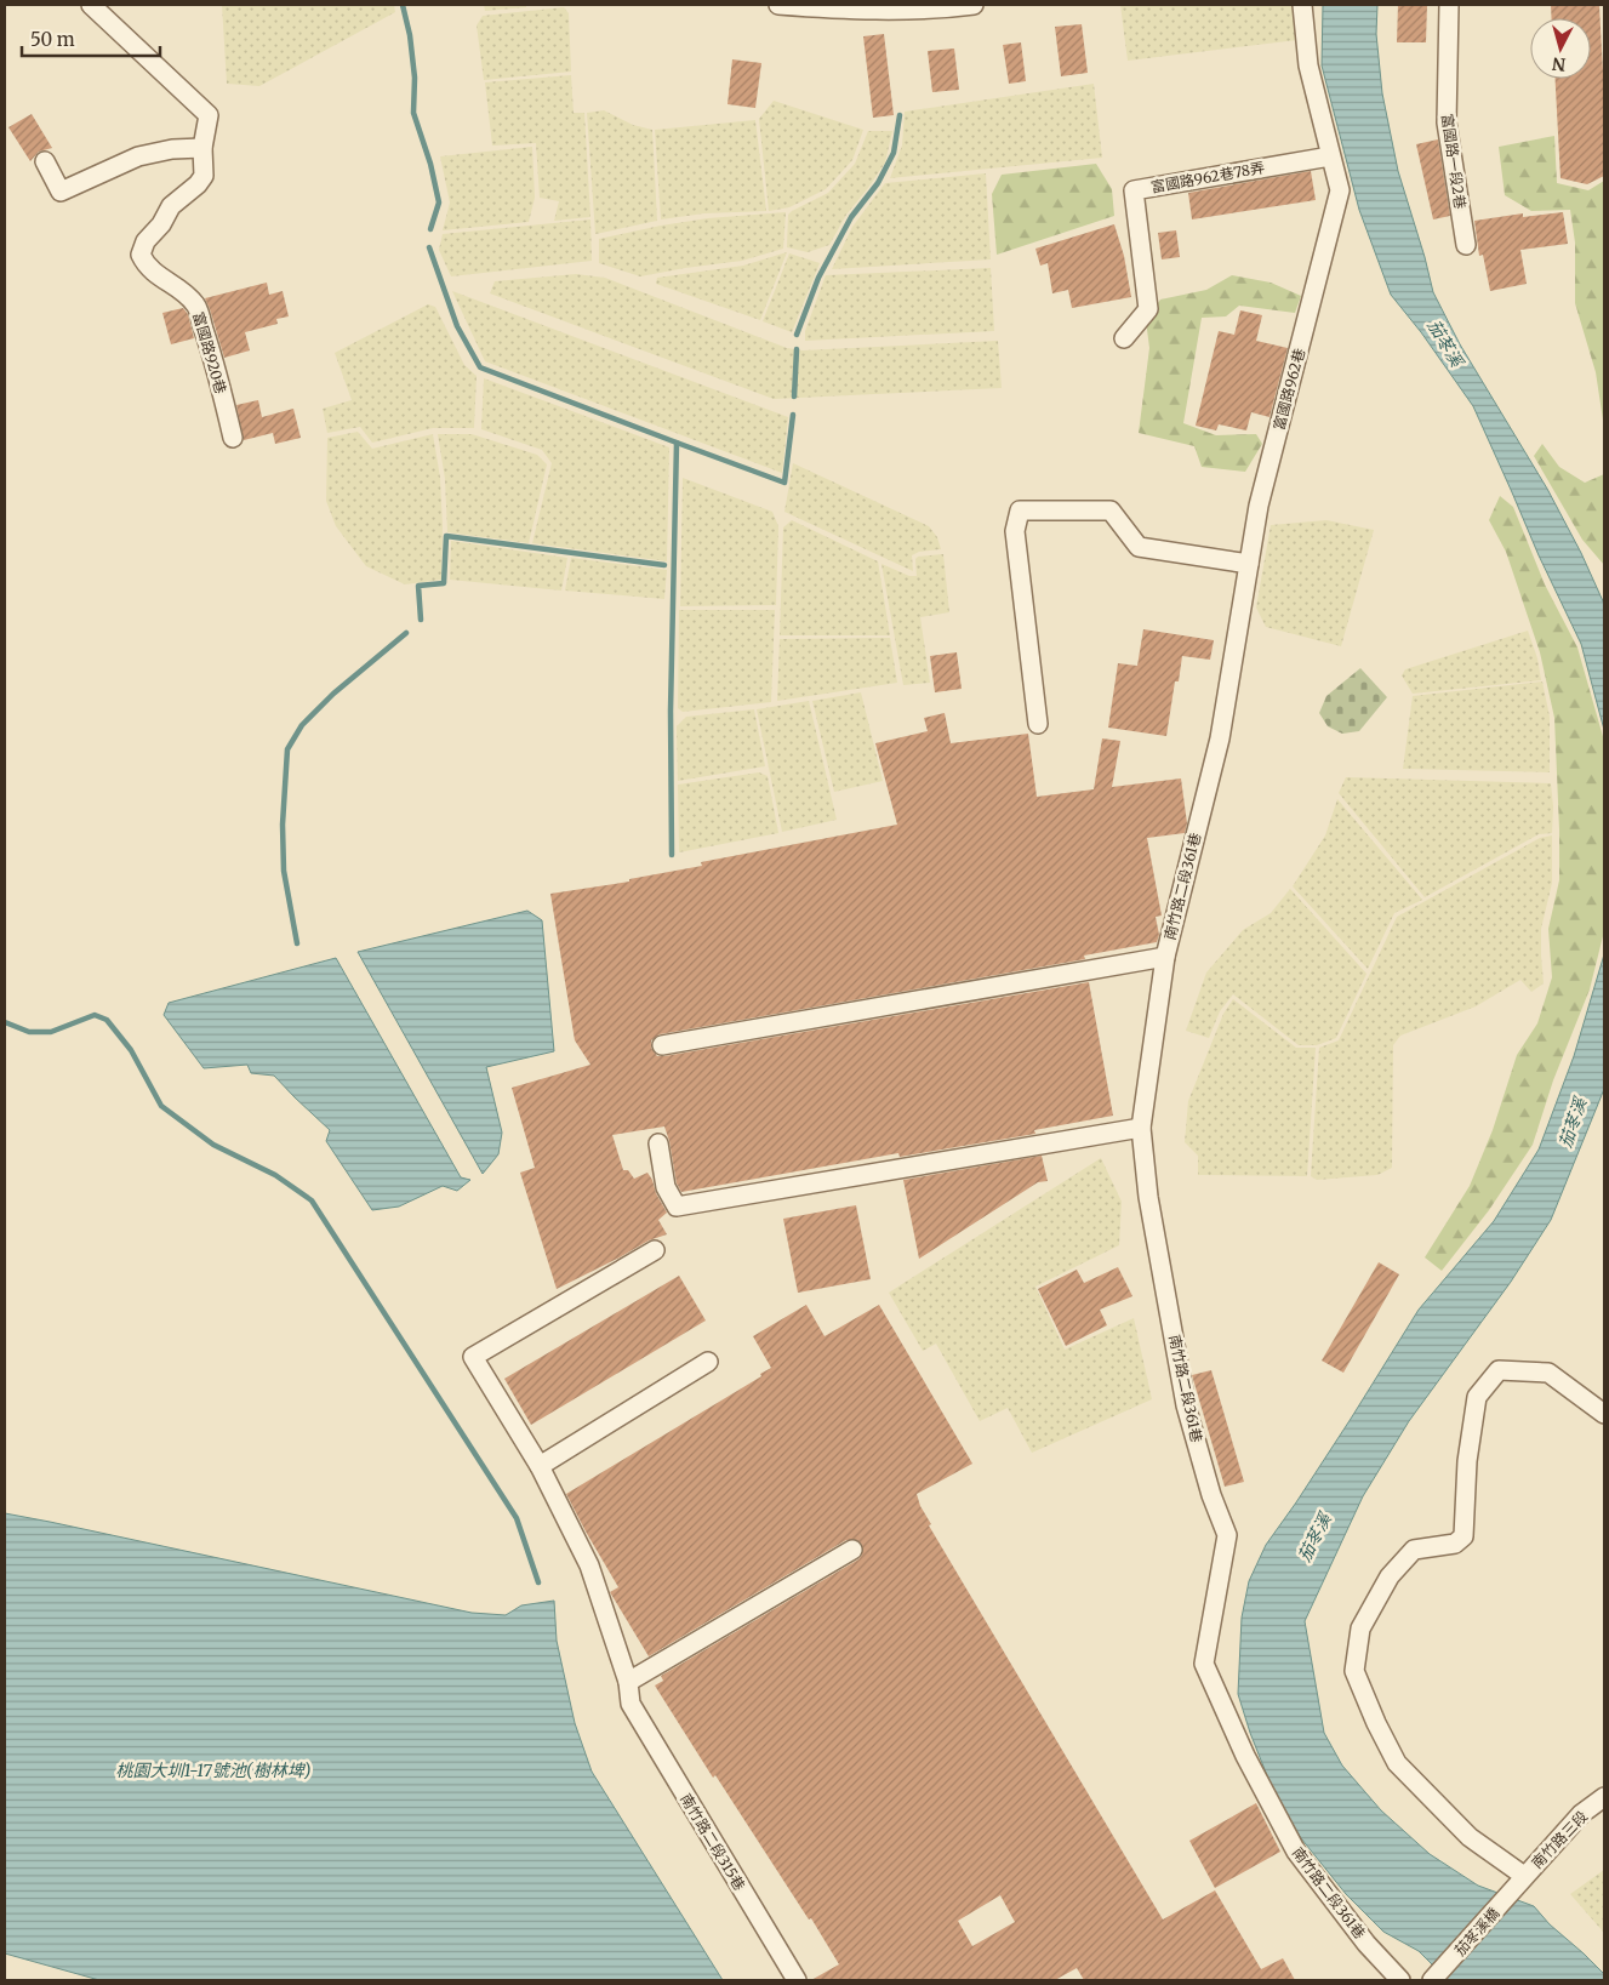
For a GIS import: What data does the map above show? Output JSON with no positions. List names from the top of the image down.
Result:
{
  "streets": {
    "street": [
      "富國路一段2巷",
      "富國路962巷78弄",
      "富國路920巷",
      "富國路962巷",
      "南竹路二段361巷",
      "南竹路三段",
      "南竹路二段315巷",
      "茄苳溪橋"
    ]
  },
  "crossings": [
    ["富國路962巷78弄", "富國路962巷"],
    ["富國路962巷", "南竹路二段361巷"],
    ["南竹路三段", "茄苳溪橋"]
  ],
  "water": ["茄苳溪", "桃園大圳1-17號池(樹林埤)"],
  "scale_bar": "50 m",
  "north": "bottom"
}
